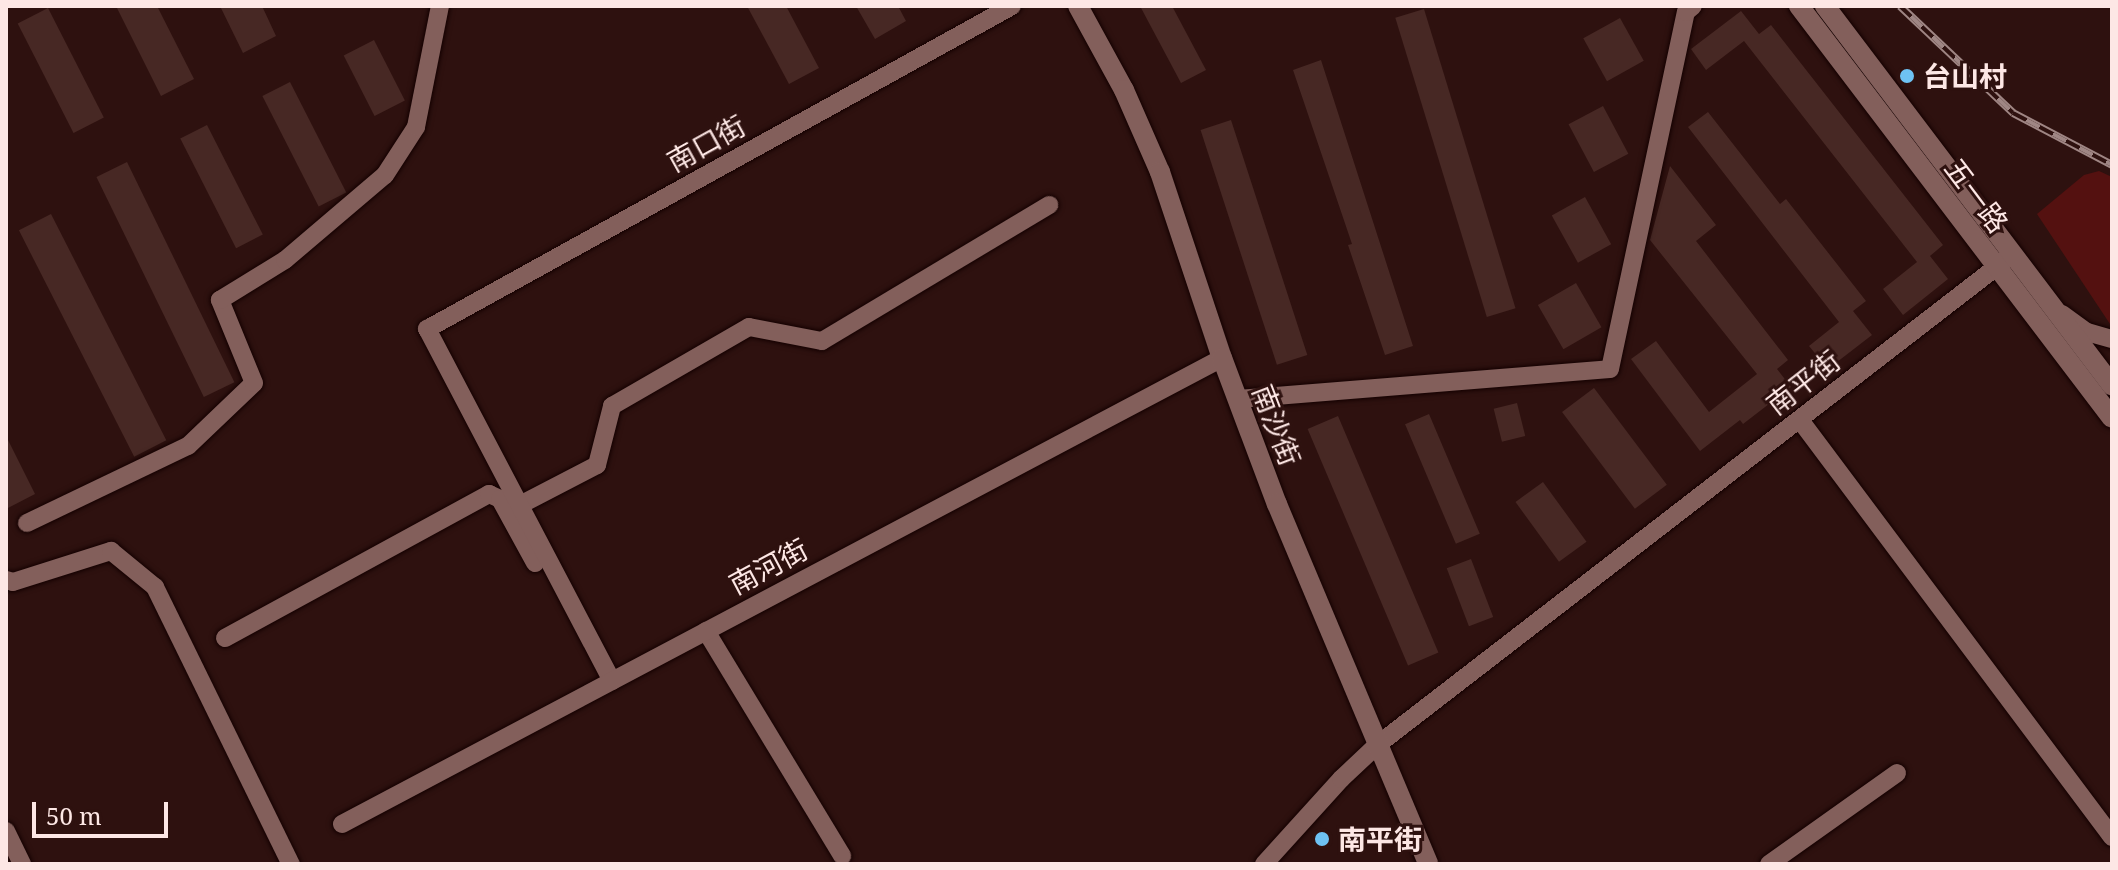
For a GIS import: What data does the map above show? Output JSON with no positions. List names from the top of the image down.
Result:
{
  "streets": {
    "main road": ["五一路", "南沙街"],
    "street": ["南口街", "南平街", "南河街"]
  },
  "crossings": [
    ["五一路", "南平街"],
    ["南平街", "南沙街"],
    ["南沙街", "南河街"]
  ],
  "places": ["台山村", "南平街"],
  "scale_bar": "50 m"
}
